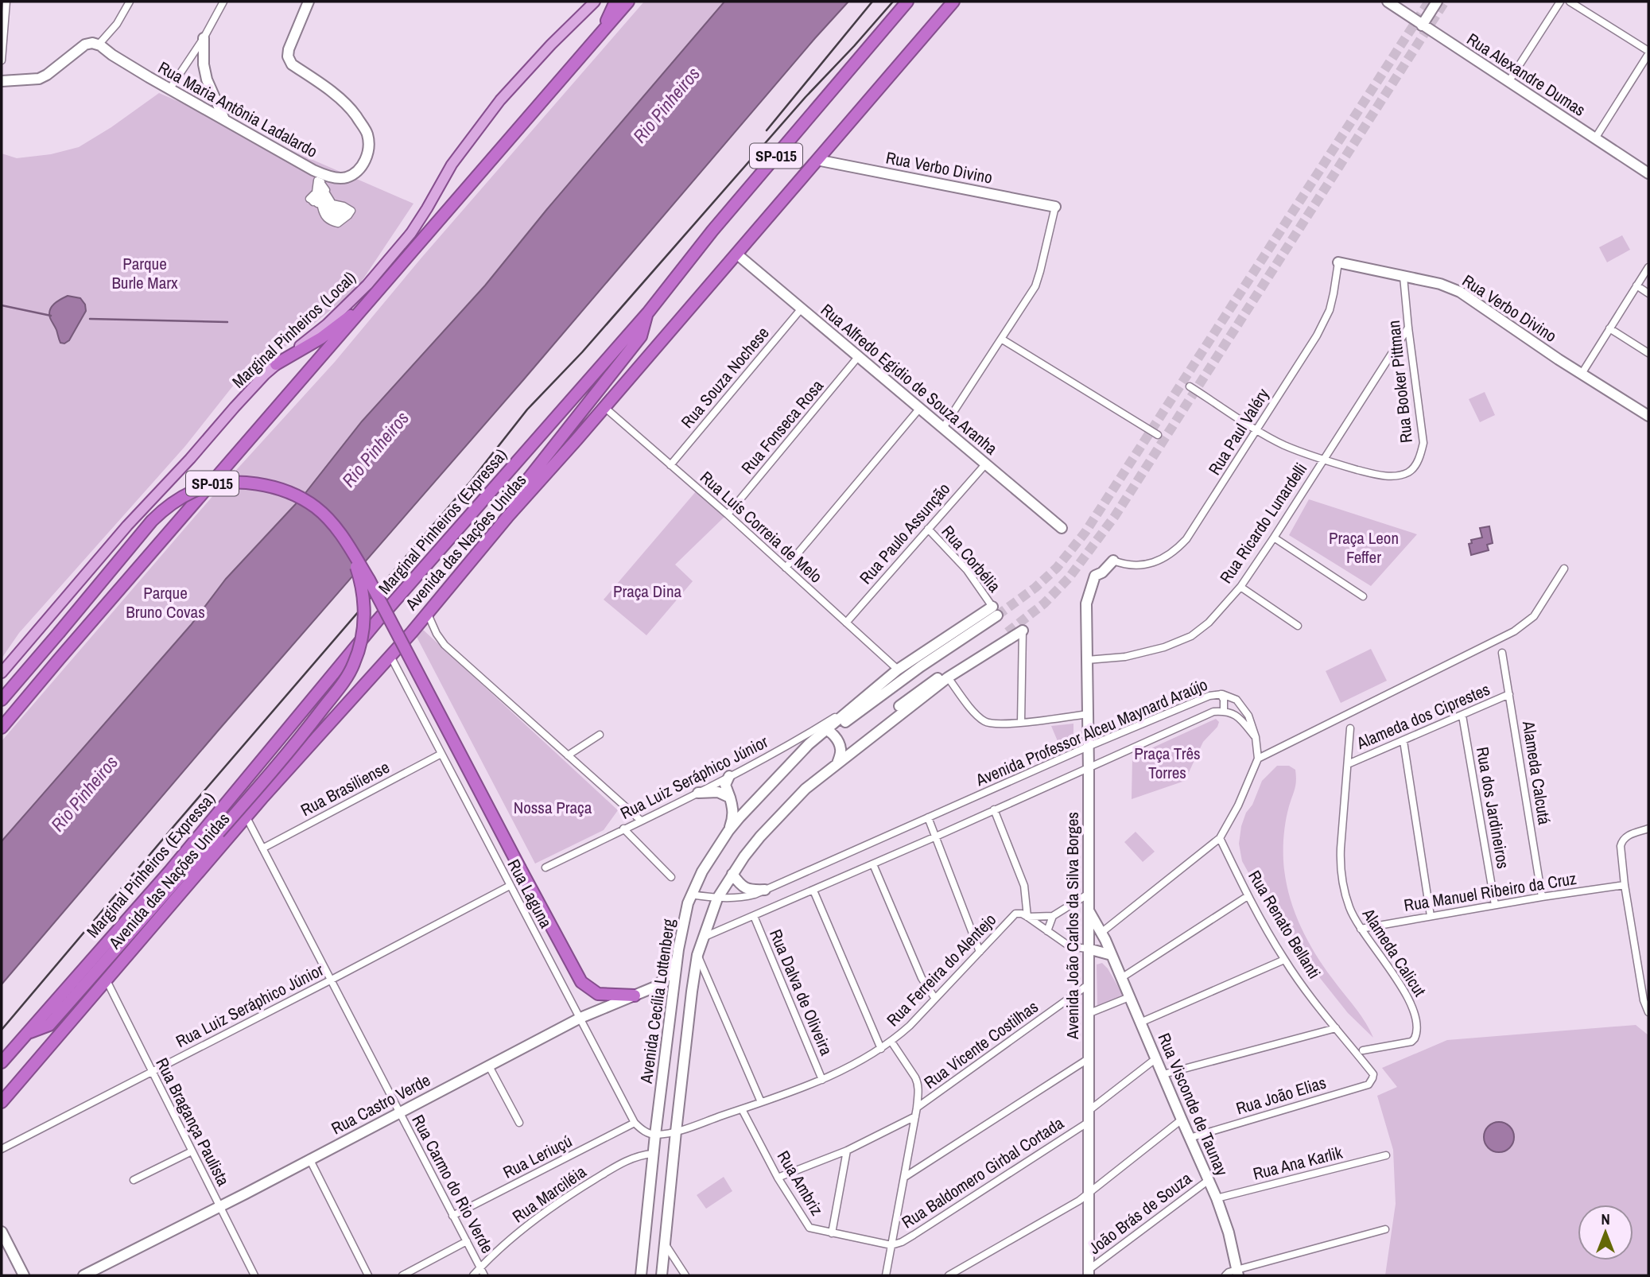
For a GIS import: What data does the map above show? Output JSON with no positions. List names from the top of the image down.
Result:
{
  "streets": {
    "highway": ["SP-015", "Marginal Pinheiros (Expressa)", "Avenida das Nações Unidas"],
    "main road": ["Marginal Pinheiros (Local)"],
    "street": [
      "Rua Alexandre Dumas",
      "Rua Maria Antônia Ladalardo",
      "Rua Verbo Divino",
      "Rua Souza Nochese",
      "Rua Alfredo Egidio de Souza Aranha",
      "Rua Booker Pittman",
      "Rua Fonseca Rosa",
      "Rua Paul Valéry",
      "Rua Ricardo Lunardelli",
      "Rua Luís Correia de Melo",
      "Rua Paulo Assunção",
      "Rua Corbélia",
      "Alameda dos Ciprestes",
      "Avenida Professor Alceu Maynard Araújo",
      "Alameda Calcutá",
      "Rua Luiz Seráphico Júnior",
      "Rua Brasiliense",
      "Rua dos Jardineiros",
      "Rua Manuel Ribeiro da Cruz",
      "Rua Laguna",
      "Rua Renato Bellanti",
      "Avenida João Carlos da Silva Borges",
      "Alameda Calicut",
      "Rua Ferreira do Alentejo",
      "Rua Dalva de Oliveira",
      "Avenida Cecília Lottenberg",
      "Rua Vicente Costilhas",
      "Rua João Elias",
      "Rua Castro Verde",
      "Rua Visconde de Taunay",
      "Rua Bragança Paulista",
      "Rua Leriuçú",
      "Rua Ana Karlik",
      "Rua Baldomero Girbal Cortada",
      "Rua Ambriz",
      "Rua Carmo do Rio Verde",
      "Rua Marciléia",
      "João Brás de Souza"
    ]
  },
  "crossings": [
    ["Rua Verbo Divino", "Rua Booker Pittman"],
    ["Rua Verbo Divino", "Rua Paul Valéry"],
    ["Rua Verbo Divino", "Avenida das Nações Unidas"],
    ["Rua Souza Nochese", "Rua Alfredo Egidio de Souza Aranha"],
    ["Rua Souza Nochese", "Rua Luís Correia de Melo"],
    ["Rua Alfredo Egidio de Souza Aranha", "Rua Fonseca Rosa"],
    ["Rua Alfredo Egidio de Souza Aranha", "Rua Paulo Assunção"],
    ["Rua Alfredo Egidio de Souza Aranha", "Avenida das Nações Unidas"],
    ["Rua Booker Pittman", "Rua Paul Valéry"],
    ["Rua Booker Pittman", "Rua Ricardo Lunardelli"],
    ["Rua Fonseca Rosa", "Rua Luís Correia de Melo"],
    ["Rua Paul Valéry", "Avenida João Carlos da Silva Borges"],
    ["Rua Ricardo Lunardelli", "Avenida João Carlos da Silva Borges"],
    ["Rua Luís Correia de Melo", "Rua Paulo Assunção"],
    ["Rua Luís Correia de Melo", "Avenida das Nações Unidas"],
    ["Rua Paulo Assunção", "Rua Corbélia"],
    ["Avenida das Nações Unidas", "Rua Laguna"],
    ["Avenida das Nações Unidas", "Rua Bragança Paulista"],
    ["Avenida das Nações Unidas", "Rua Carmo do Rio Verde"],
    ["Alameda dos Ciprestes", "Alameda Calcutá"],
    ["Alameda dos Ciprestes", "Rua dos Jardineiros"],
    ["Alameda dos Ciprestes", "Alameda Calicut"],
    ["Avenida Professor Alceu Maynard Araújo", "Avenida João Carlos da Silva Borges"],
    ["Avenida Professor Alceu Maynard Araújo", "Rua Dalva de Oliveira"],
    ["Avenida Professor Alceu Maynard Araújo", "Avenida Cecília Lottenberg"],
    ["Alameda Calcutá", "Rua Manuel Ribeiro da Cruz"],
    ["Rua Luiz Seráphico Júnior", "Rua Laguna"],
    ["Rua Luiz Seráphico Júnior", "Avenida Cecília Lottenberg"],
    ["Rua Luiz Seráphico Júnior", "Rua Bragança Paulista"],
    ["Rua Luiz Seráphico Júnior", "Rua Carmo do Rio Verde"],
    ["Rua Brasiliense", "Rua Laguna"],
    ["Rua Brasiliense", "Rua Carmo do Rio Verde"],
    ["Rua dos Jardineiros", "Rua Manuel Ribeiro da Cruz"],
    ["Rua Manuel Ribeiro da Cruz", "Alameda Calicut"],
    ["Rua Laguna", "Rua Castro Verde"],
    ["Rua Laguna", "Rua Leriuçú"],
    ["Rua Renato Bellanti", "Rua João Elias"],
    ["Avenida João Carlos da Silva Borges", "Rua Vicente Costilhas"],
    ["Avenida João Carlos da Silva Borges", "Rua Visconde de Taunay"],
    ["Avenida João Carlos da Silva Borges", "Rua Baldomero Girbal Cortada"],
    ["Avenida João Carlos da Silva Borges", "João Brás de Souza"],
    ["Rua Ferreira do Alentejo", "Rua Dalva de Oliveira"],
    ["Rua Ferreira do Alentejo", "Avenida Cecília Lottenberg"],
    ["Rua Ferreira do Alentejo", "Rua Ambriz"],
    ["Avenida Cecília Lottenberg", "Rua Castro Verde"],
    ["Avenida Cecília Lottenberg", "Rua Marciléia"],
    ["Rua João Elias", "Rua Visconde de Taunay"],
    ["Rua Castro Verde", "Rua Bragança Paulista"],
    ["Rua Castro Verde", "Rua Carmo do Rio Verde"],
    ["Rua Visconde de Taunay", "Rua Ana Karlik"],
    ["Rua Visconde de Taunay", "João Brás de Souza"],
    ["Rua Leriuçú", "Rua Carmo do Rio Verde"],
    ["Rua Baldomero Girbal Cortada", "Rua Ambriz"],
    ["Rua Carmo do Rio Verde", "Rua Marciléia"]
  ],
  "water": ["Rio Pinheiros"],
  "parks": [
    "Parque Burle Marx",
    "Praça Leon Feffer",
    "Praça Dina",
    "Parque Bruno Covas",
    "Praça Três Torres",
    "Nossa Praça"
  ],
  "north": "top"
}
